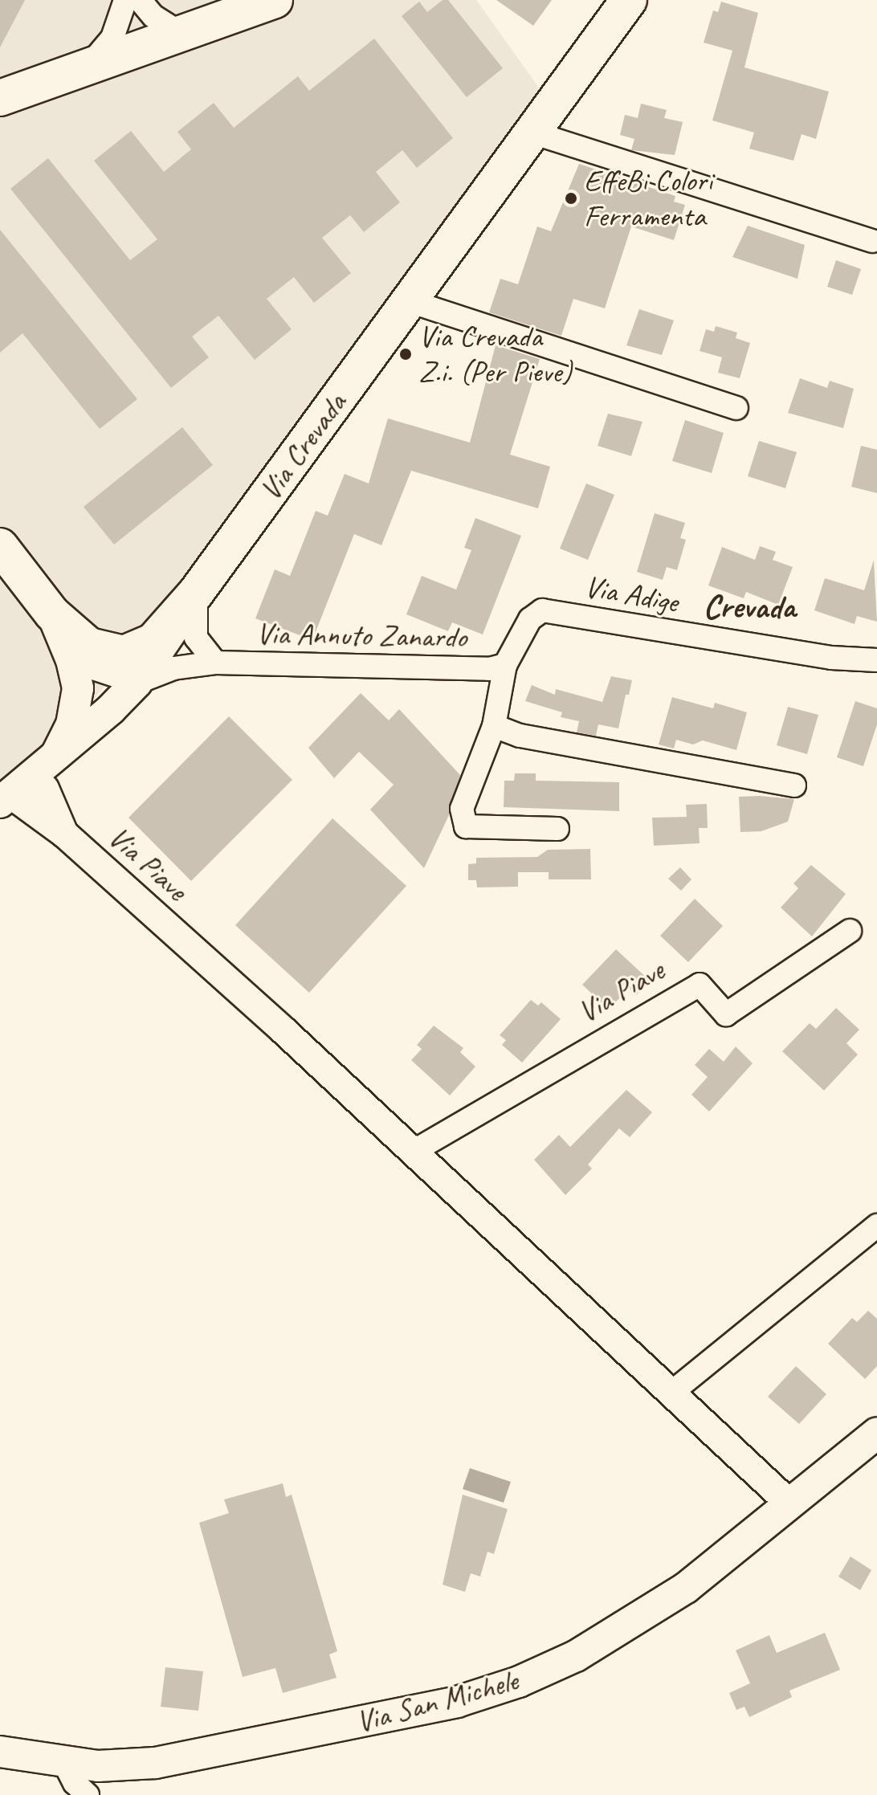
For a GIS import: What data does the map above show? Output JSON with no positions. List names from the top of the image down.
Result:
{
  "streets": {
    "main road": ["Via Crevada", "Via San Michele"],
    "street": ["Via Adige", "Via Annuto Zanardo", "Via Piave"]
  },
  "crossings": [
    ["Via Crevada", "Via Annuto Zanardo"],
    ["Via Crevada", "Via Piave"],
    ["Via Adige", "Via Annuto Zanardo"],
    ["Via Piave", "Via San Michele"]
  ],
  "districts": ["Crevada"],
  "places": ["EffeBi Colori Ferramenta", "Via Crevada Z.i. (Per Pieve)"]
}
